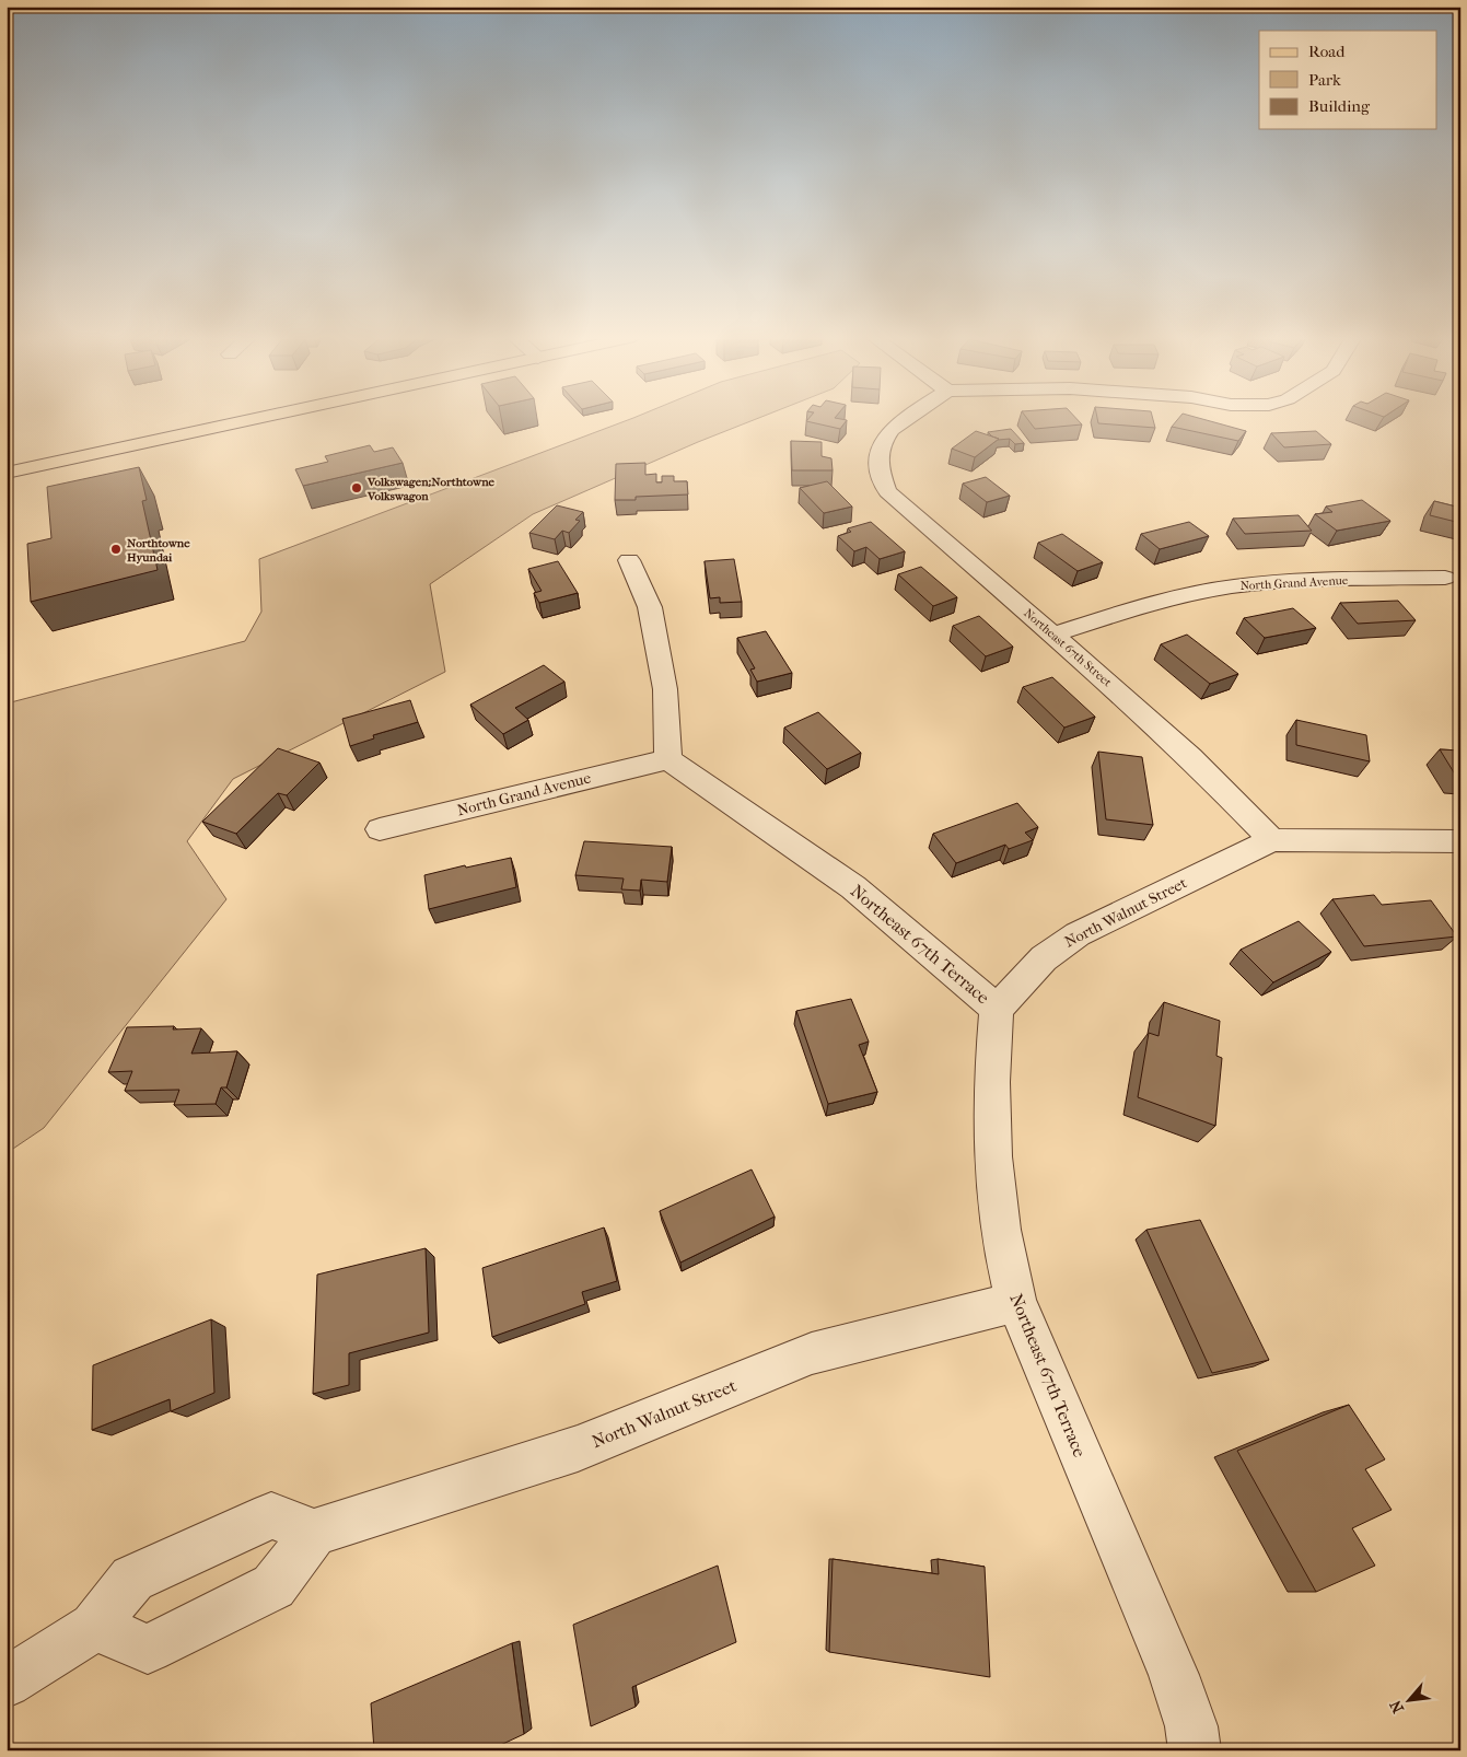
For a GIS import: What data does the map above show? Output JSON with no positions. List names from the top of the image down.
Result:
{
  "streets": {
    "street": [
      "North Grand Avenue",
      "Northeast 67th Street",
      "North Walnut Street",
      "Northeast 67th Terrace"
    ]
  },
  "crossings": [
    ["North Grand Avenue", "Northeast 67th Street"],
    ["North Grand Avenue", "Northeast 67th Terrace"],
    ["Northeast 67th Street", "North Walnut Street"],
    ["North Walnut Street", "Northeast 67th Terrace"]
  ],
  "places": ["Volkswagen;Northtowne Volkswagon", "Northtowne Hyundai"],
  "legend": ["Road", "Park", "Building"],
  "north": "bottom left"
}
